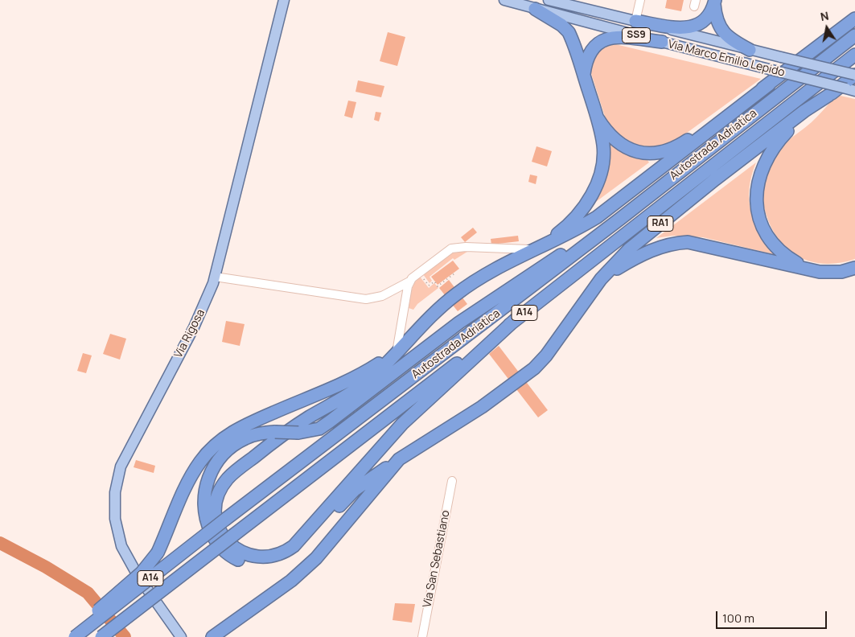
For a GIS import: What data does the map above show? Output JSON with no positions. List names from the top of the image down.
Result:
{
  "streets": {
    "highway": ["Autostrada Adriatica", "RA1", "A14"],
    "main road": ["SS9", "Via Marco Emilio Lepido", "Via Rigosa"],
    "street": ["Via San Sebastiano"]
  },
  "crossings": [
    ["Via Marco Emilio Lepido", "RA1"]
  ],
  "scale_bar": "100 m",
  "north": "top"
}
